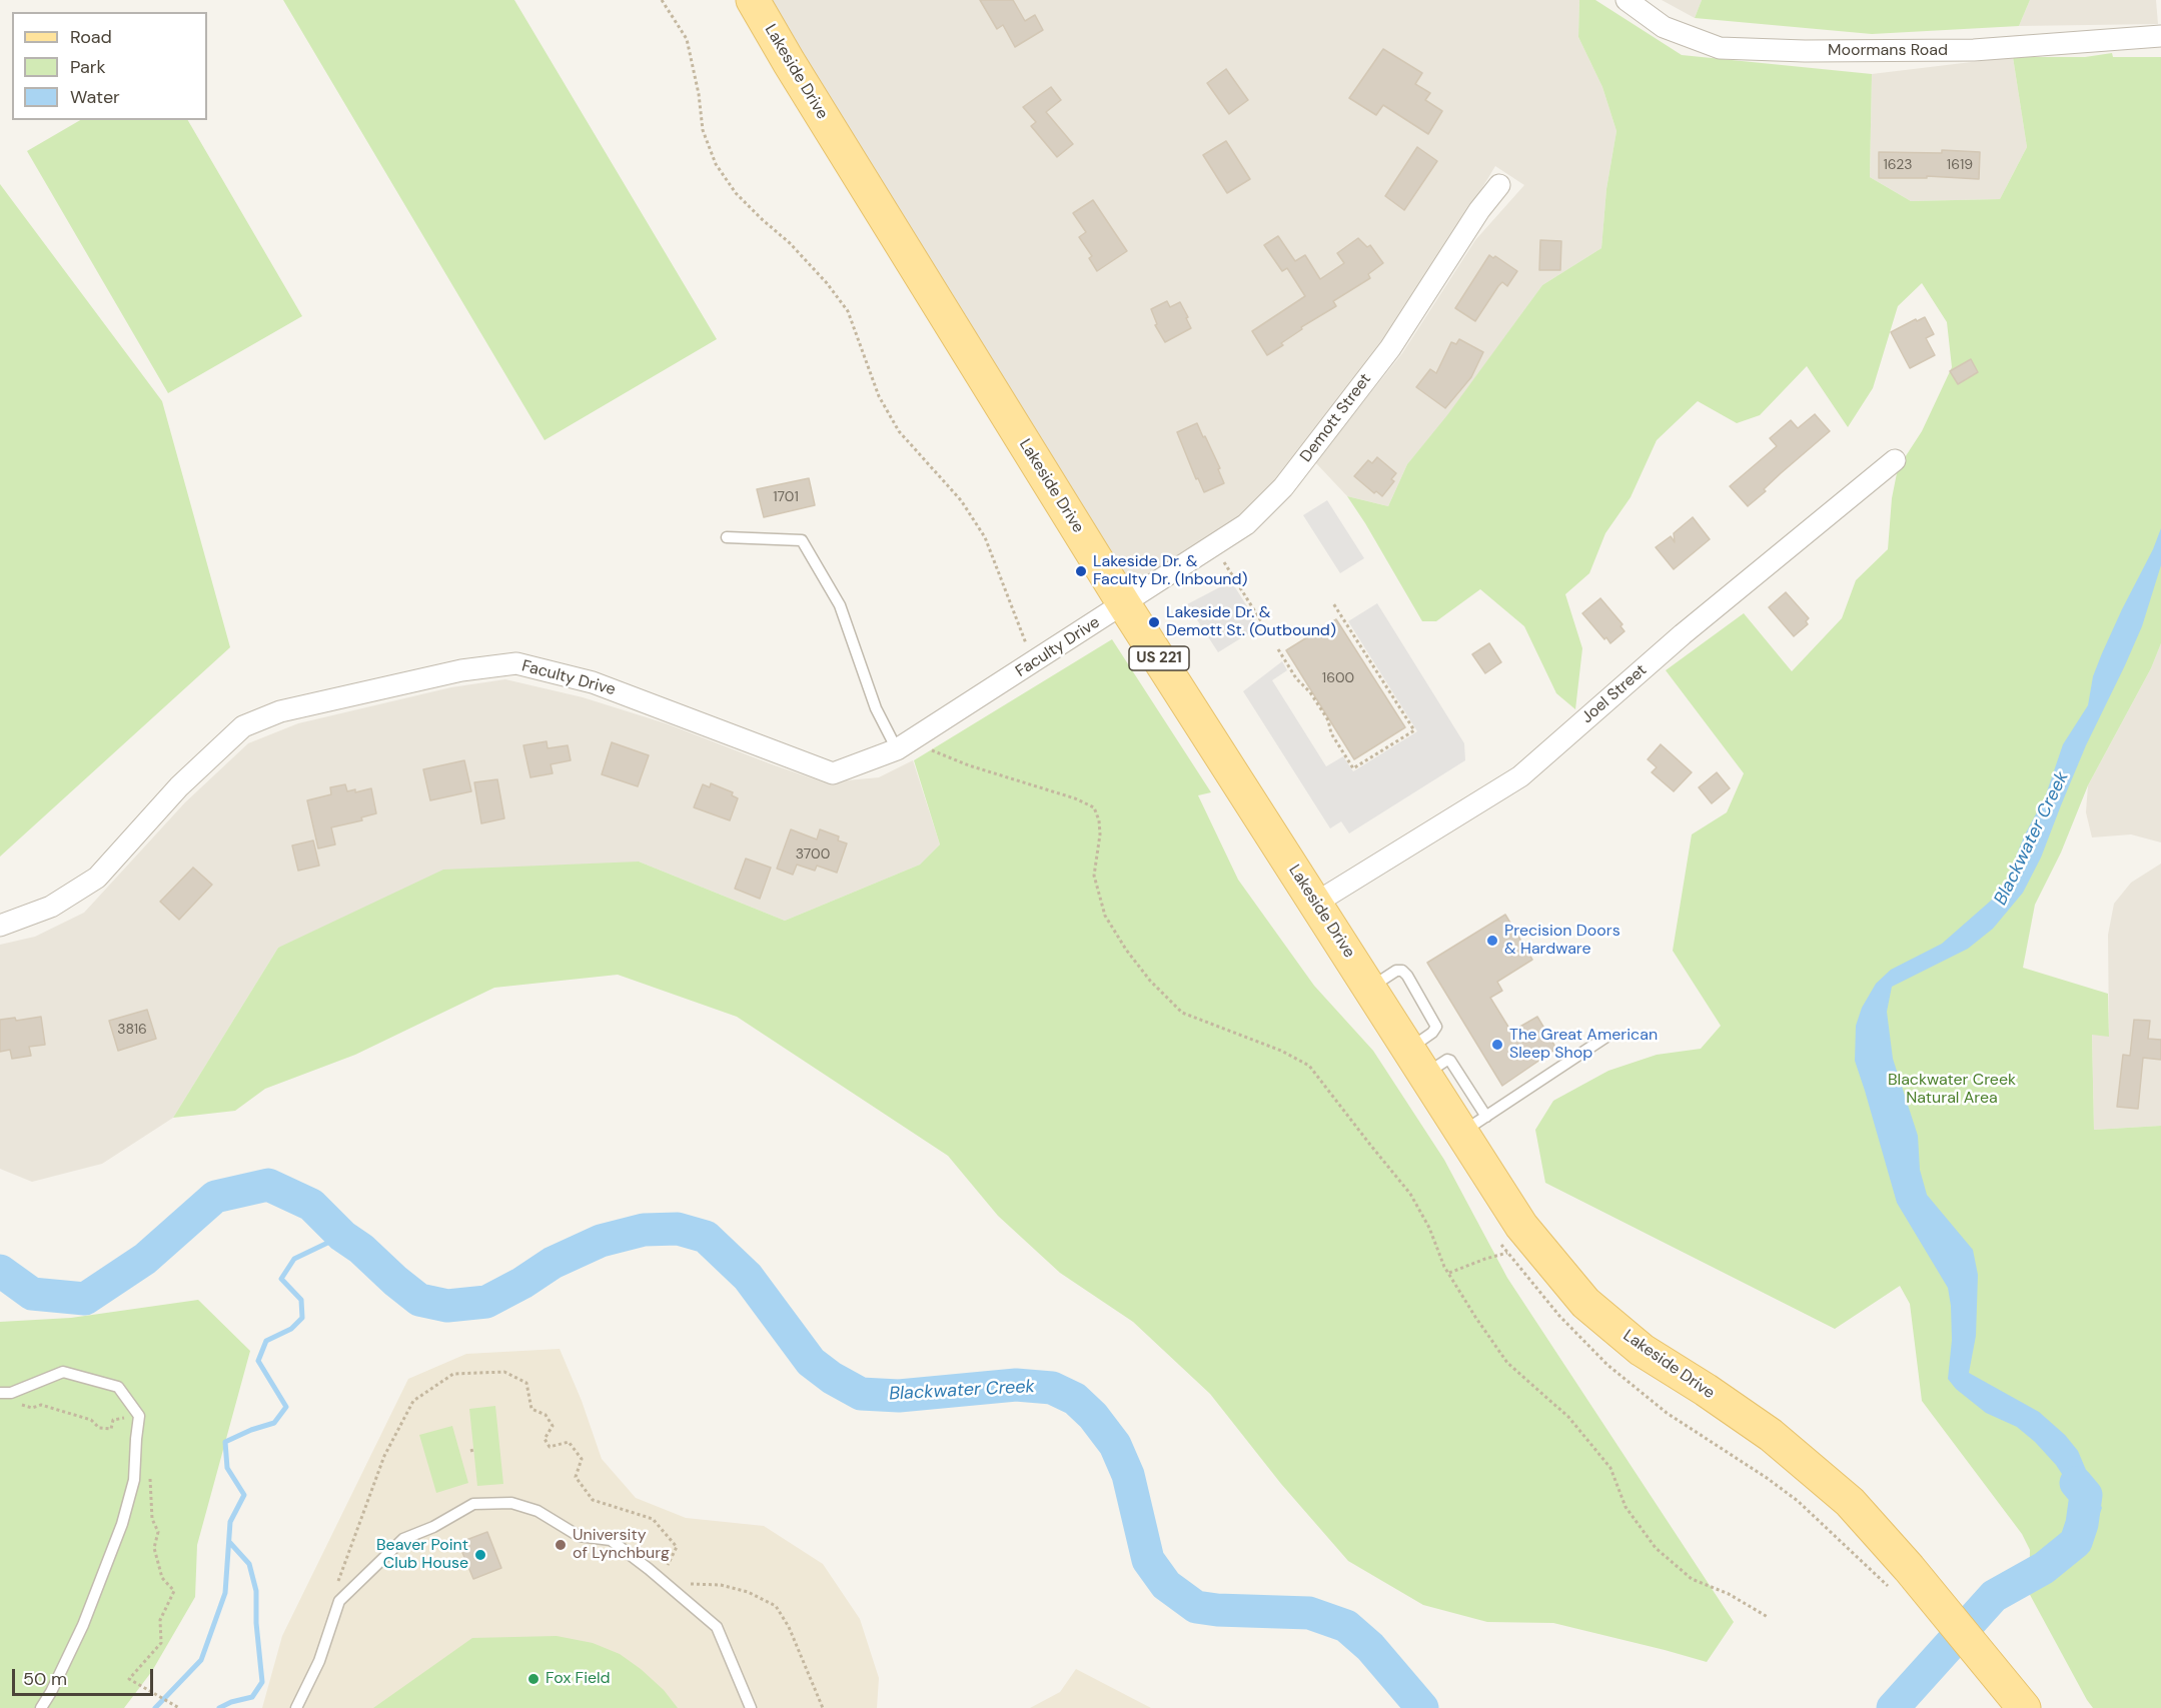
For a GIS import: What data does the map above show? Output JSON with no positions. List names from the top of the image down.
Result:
{
  "streets": {
    "main road": ["Lakeside Drive", "US 221"],
    "street": [
      "Moormans Road",
      "Demott Street",
      "Faculty Drive",
      "Joel Street"
    ]
  },
  "crossings": [
    ["Lakeside Drive", "Demott Street"],
    ["Lakeside Drive", "Faculty Drive"],
    ["Lakeside Drive", "Joel Street"],
    ["Demott Street", "Faculty Drive"]
  ],
  "water": ["Blackwater Creek"],
  "parks": ["Blackwater Creek Natural Area"],
  "places": [
    "Lakeside Dr. & Faculty Dr. (Inbound)",
    "Lakeside Dr. & Demott St. (Outbound)",
    "Precision Doors & Hardware",
    "The Great American Sleep Shop",
    "University of Lynchburg",
    "Beaver Point Club House",
    "Fox Field"
  ],
  "house_numbers": [
    "1623",
    "1619",
    "1701",
    "1600",
    "3700",
    "3816"
  ],
  "legend": ["Road", "Park", "Water"],
  "scale_bar": "50 m"
}
